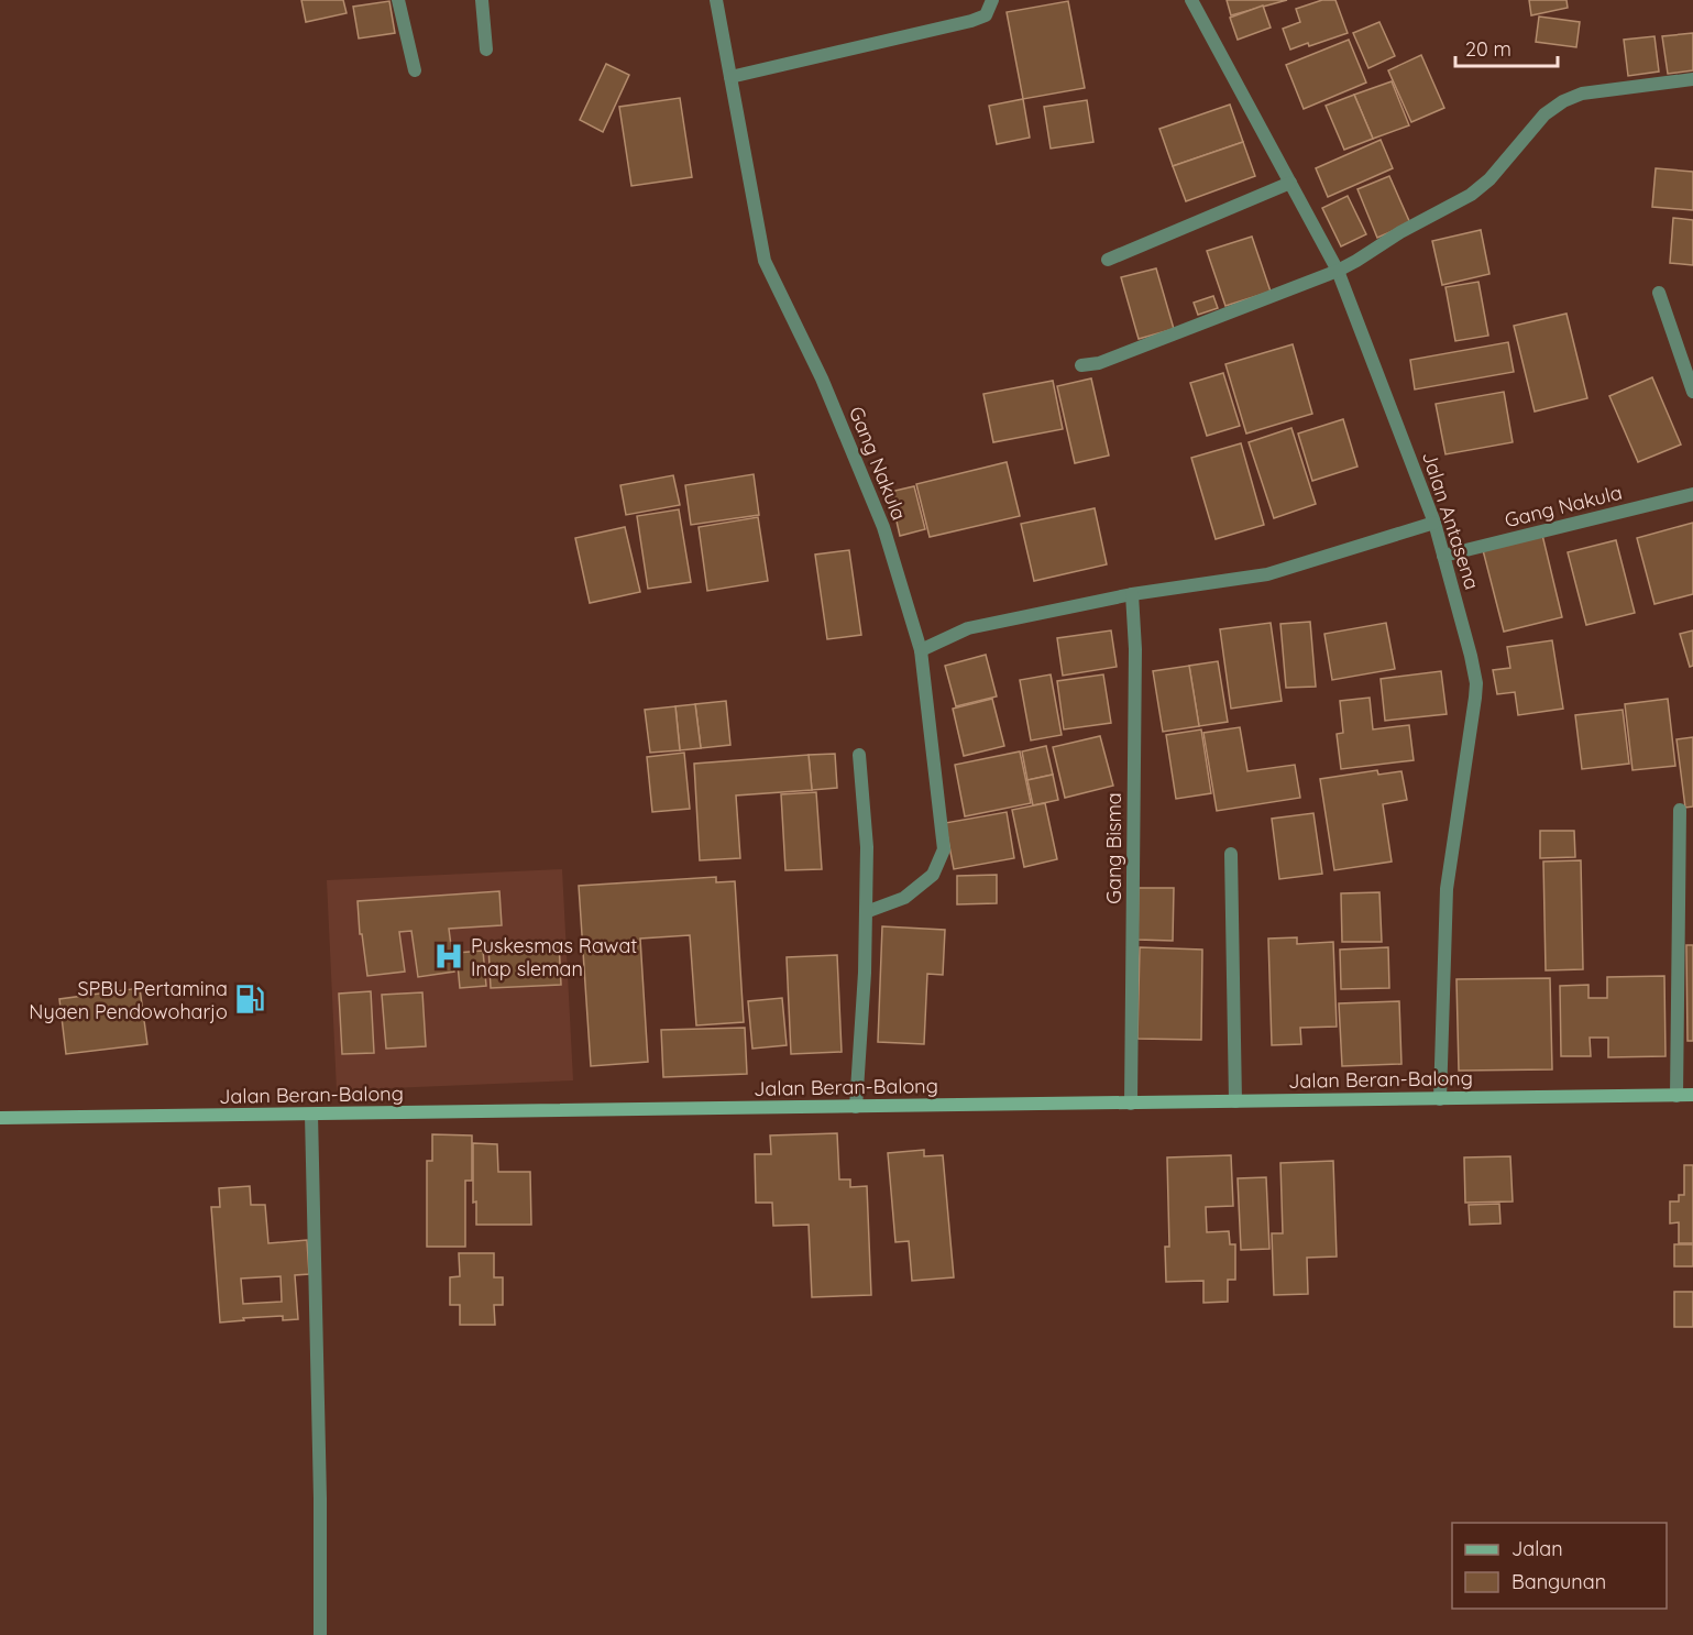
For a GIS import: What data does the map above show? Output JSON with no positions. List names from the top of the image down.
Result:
{
  "streets": {
    "main road": ["Jalan Beran-Balong"],
    "street": ["Gang Nakula", "Jalan Antasena", "Gang Bisma"]
  },
  "crossings": [
    ["Gang Nakula", "Jalan Antasena"],
    ["Jalan Antasena", "Jalan Beran-Balong"],
    ["Gang Bisma", "Jalan Beran-Balong"]
  ],
  "places": {
    "hospital": ["Puskesmas Rawat Inap sleman"],
    "fuel station": ["SPBU Pertamina Nyaen Pendowoharjo"]
  },
  "legend": ["Jalan", "Bangunan"],
  "scale_bar": "20 m"
}
